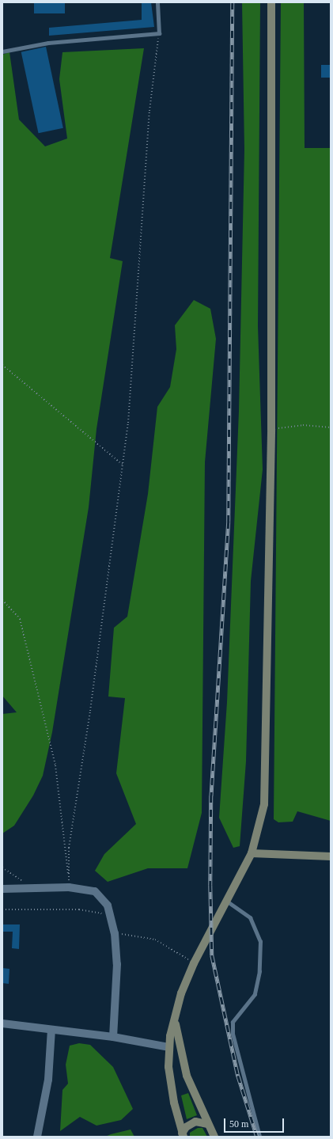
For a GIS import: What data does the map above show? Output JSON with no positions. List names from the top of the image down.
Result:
{
  "scale_bar": "50 m"
}
